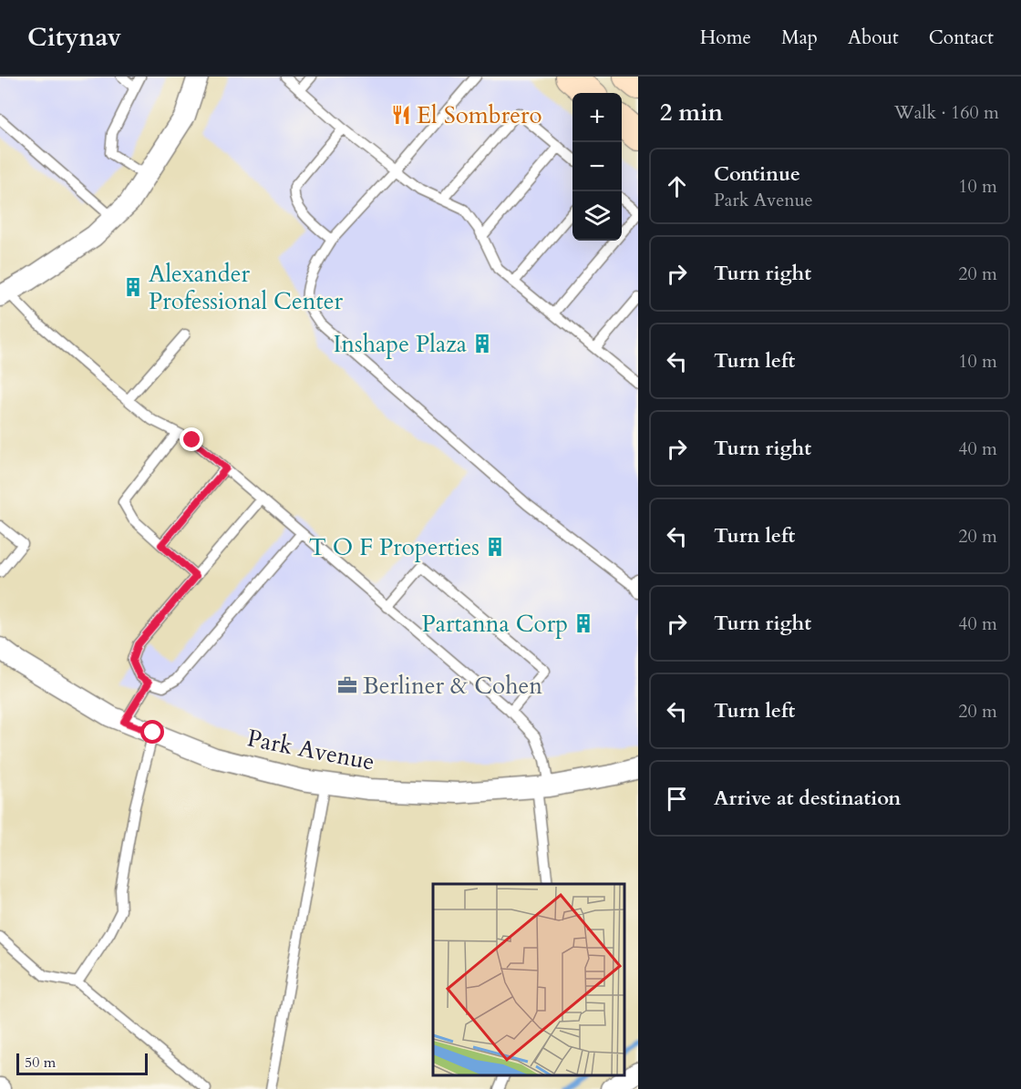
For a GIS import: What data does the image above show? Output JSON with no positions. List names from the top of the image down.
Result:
{
  "streets": {
    "street": ["Park Avenue"]
  },
  "places": {
    "restaurant": ["El Sombrero"],
    "building": [
      "Alexander Professional Center",
      "Inshape Plaza",
      "T O F Properties",
      "Partanna Corp"
    ],
    "office": ["Berliner & Cohen"]
  },
  "scale_bar": "50 m",
  "page": {
    "header": "Citynav",
    "nav": [
      "Home",
      "Map",
      "About",
      "Contact"
    ],
    "heading": ["2 min", "Walk · 160 m"],
    "map_buttons": ["+", "−"],
    "list": [
      ["Continue", "Park Avenue", "10 m"],
      ["Turn right", "20 m"],
      ["Turn left", "10 m"],
      ["Turn right", "40 m"],
      ["Turn left", "20 m"],
      ["Turn right", "40 m"],
      ["Turn left", "20 m"],
      "Arrive at destination"
    ],
    "scale": "50 m"
  }
}
